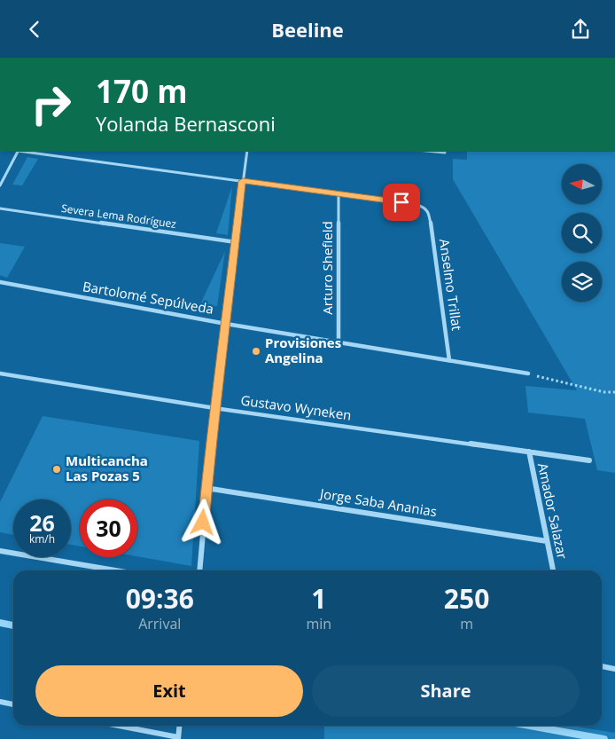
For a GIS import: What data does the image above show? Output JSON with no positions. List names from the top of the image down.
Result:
{
  "streets": {
    "street": [
      "Severa Lema Rodríguez",
      "Arturo Shefield",
      "Anselmo Trillat",
      "Bartolomé Sepúlveda",
      "Gustavo Wyneken",
      "Jorge Saba Ananias",
      "Amador Salazar"
    ]
  },
  "crossings": [
    ["Arturo Shefield", "Anselmo Trillat"],
    ["Arturo Shefield", "Bartolomé Sepúlveda"],
    ["Anselmo Trillat", "Bartolomé Sepúlveda"],
    ["Gustavo Wyneken", "Amador Salazar"],
    ["Jorge Saba Ananias", "Amador Salazar"]
  ],
  "places": ["Provisiones Angelina", "Multicancha Las Pozas 5"],
  "north": "left",
  "page": {
    "header": "Beeline",
    "turn": ["170 m", "Yolanda Bernasconi"],
    "speed": "26 km/h",
    "limit": "30",
    "eta": [
      "09:36",
      "Arrival",
      "1",
      "min",
      "250",
      "m"
    ],
    "buttons": ["Exit", "Share"]
  }
}
